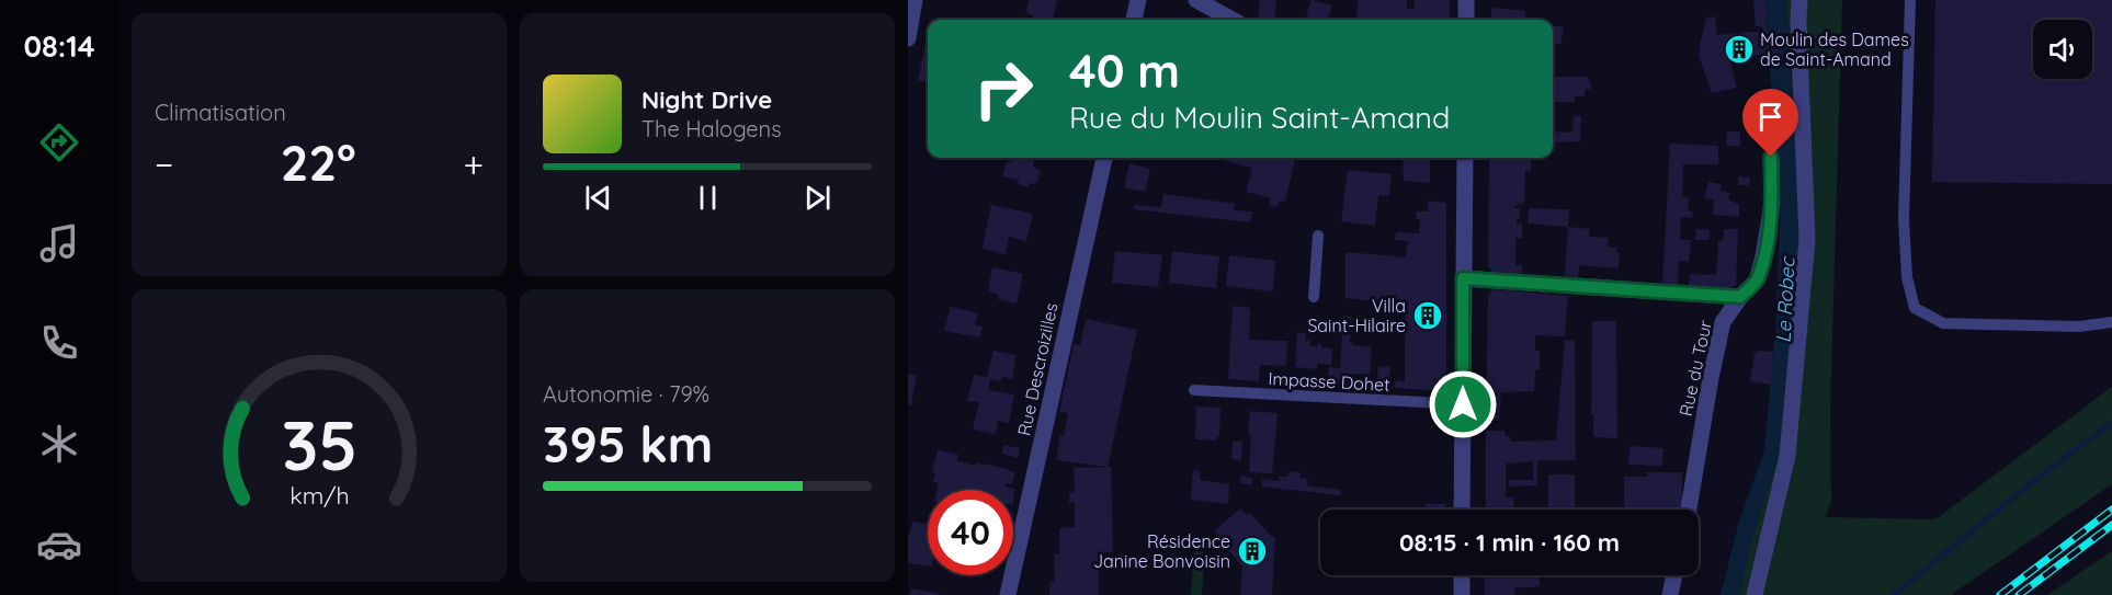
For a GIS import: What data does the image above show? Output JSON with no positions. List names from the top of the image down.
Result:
{
  "streets": {
    "street": ["Rue du Tour", "Rue Descroizilles"],
    "lane": ["Impasse Dohet"]
  },
  "water": ["Le Robec"],
  "places": {
    "building": ["Moulin des Dames de Saint-Amand", "Villa Saint-Hilaire", "Résidence Janine Bonvoisin"]
  },
  "page": {
    "tabs": "08:14",
    "tile": [
      "Climatisation",
      ["Autonomie · 79%", "395 km"]
    ],
    "turn": ["40 m", "Rue du Moulin Saint-Amand"],
    "song": ["Night Drive", "The Halogens"],
    "heat": ["−", "22°", "+"],
    "limit": "40",
    "trip": "08:15 · 1 min · 160 m",
    "gauge": ["35", "km/h"]
  }
}
